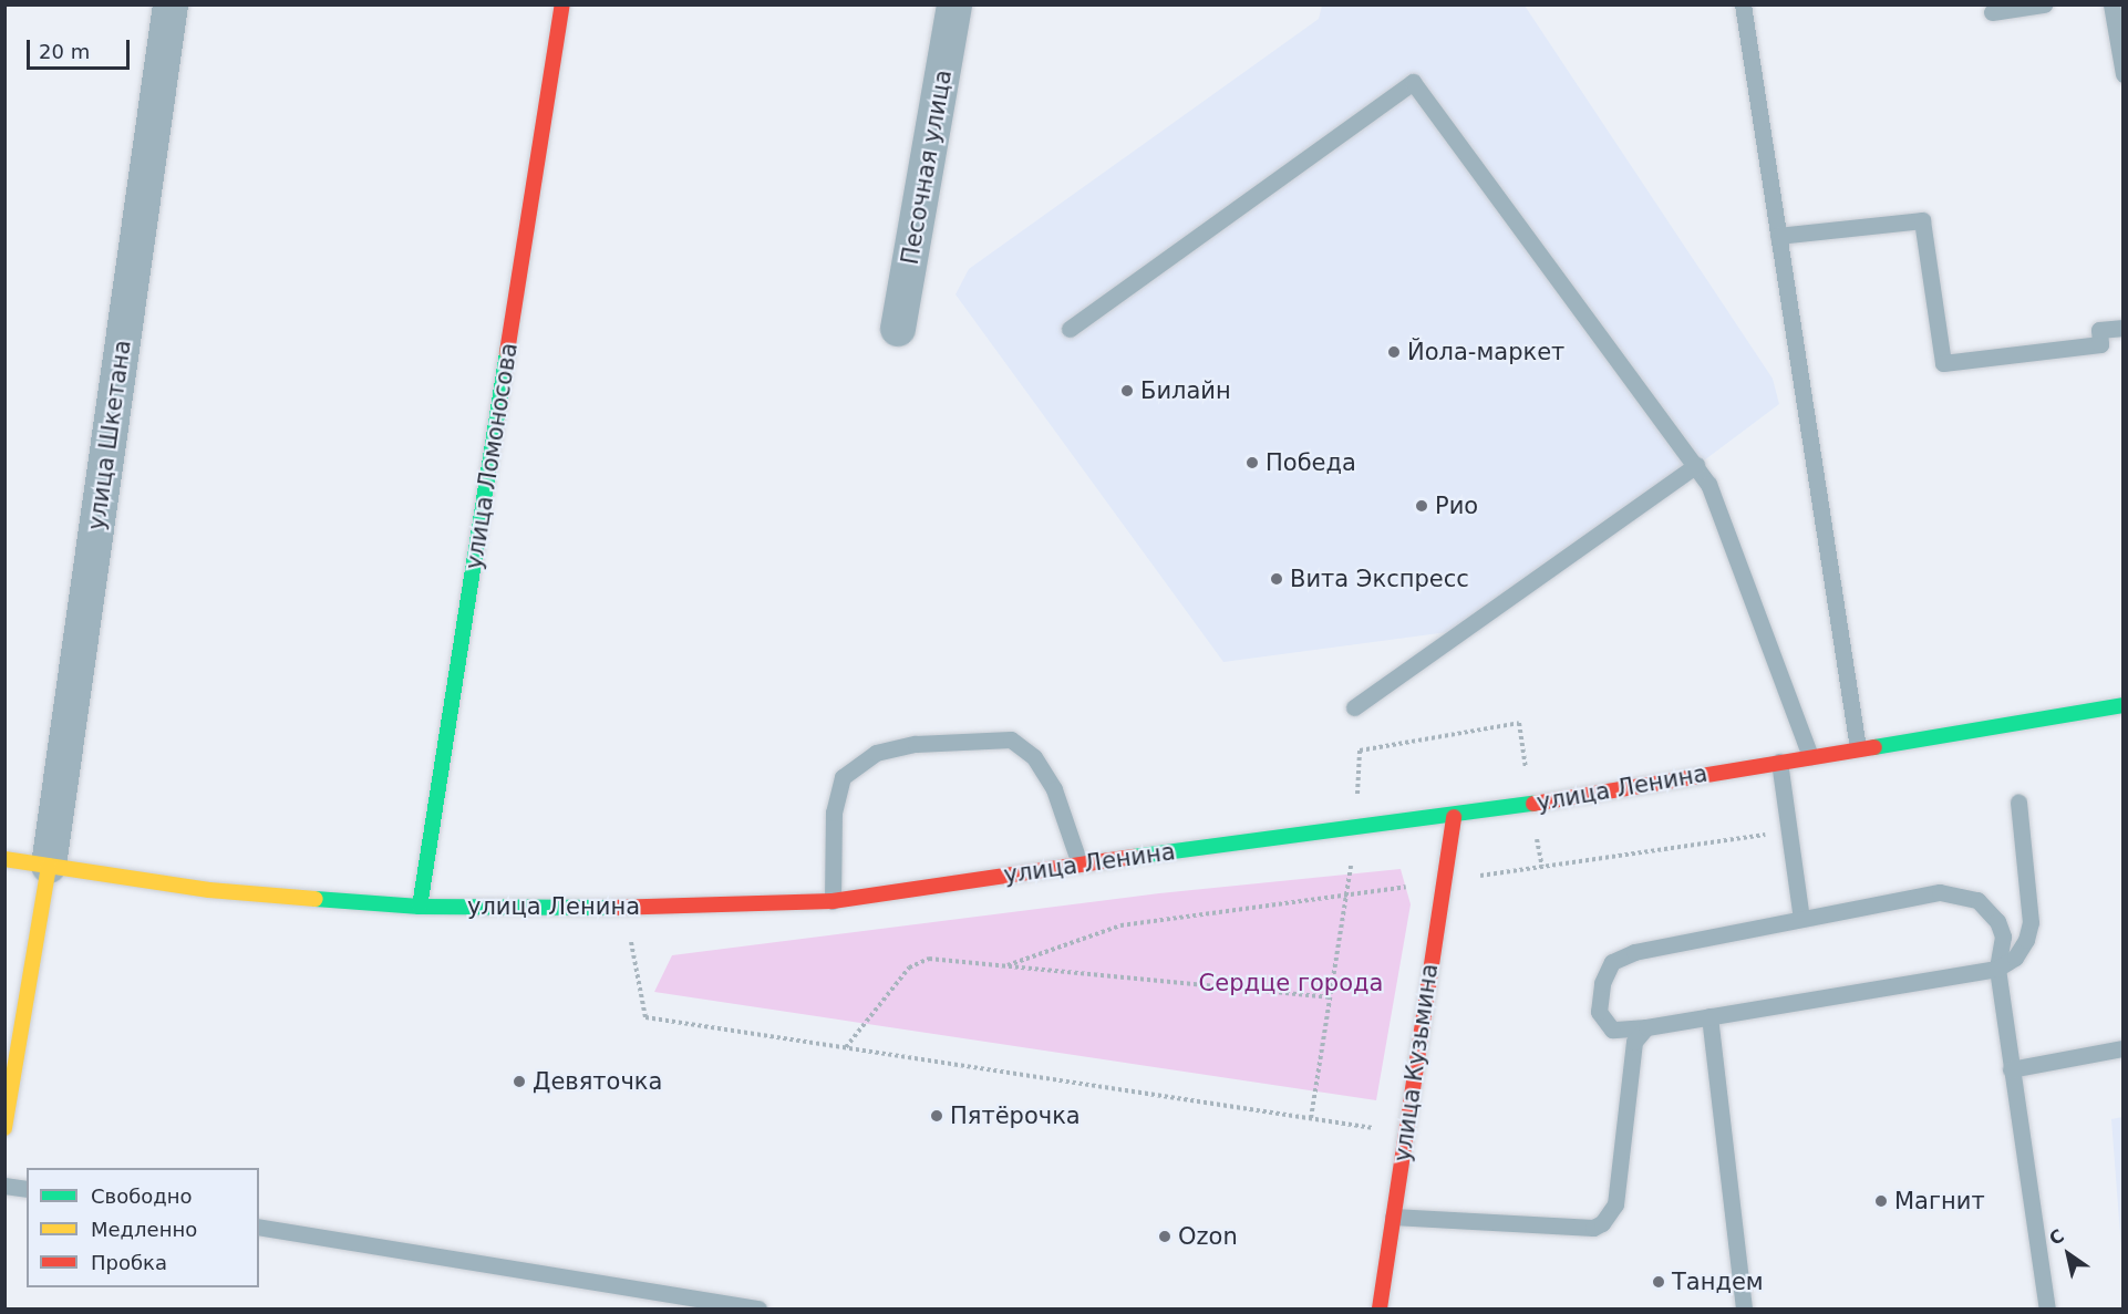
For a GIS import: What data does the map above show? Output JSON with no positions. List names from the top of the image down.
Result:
{
  "streets": {
    "street": [
      "Песочная улица",
      "улица Шкетана",
      "улица Ломоносова",
      "улица Ленина",
      "улица Кузьмина"
    ]
  },
  "crossings": [
    ["улица Шкетана", "улица Ленина"],
    ["улица Ломоносова", "улица Ленина"],
    ["улица Ленина", "улица Кузьмина"]
  ],
  "parks": ["Сердце города"],
  "places": [
    "Йола-маркет",
    "Билайн",
    "Победа",
    "Рио",
    "Вита Экспресс",
    "Девяточка",
    "Пятёрочка",
    "Магнит",
    "Ozon",
    "Тандем"
  ],
  "legend": ["Свободно", "Медленно", "Пробка"],
  "scale_bar": "20 m",
  "north": "top left"
}
